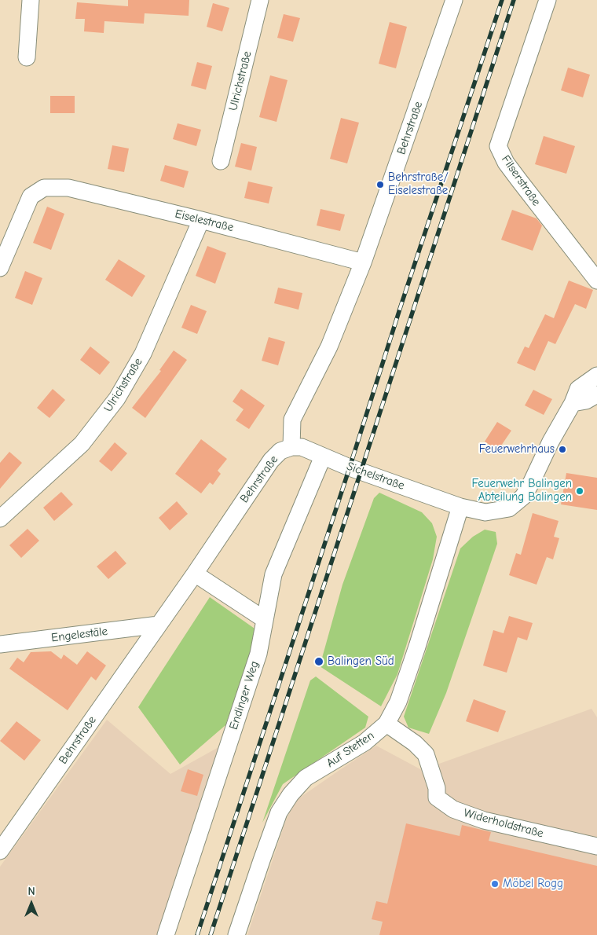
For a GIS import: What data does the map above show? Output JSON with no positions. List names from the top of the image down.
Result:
{
  "streets": {
    "street": [
      "Ulrichstraße",
      "Behrstraße",
      "Filserstraße",
      "Eiselestraße",
      "Sichelstraße",
      "Engelestäle",
      "Endinger Weg",
      "Auf Stetten",
      "Widerholdstraße"
    ]
  },
  "crossings": [
    ["Ulrichstraße", "Eiselestraße"],
    ["Behrstraße", "Eiselestraße"],
    ["Behrstraße", "Sichelstraße"],
    ["Behrstraße", "Engelestäle"],
    ["Sichelstraße", "Endinger Weg"],
    ["Sichelstraße", "Auf Stetten"],
    ["Auf Stetten", "Widerholdstraße"]
  ],
  "places": [
    "Behrstraße/ Eiselestraße",
    "Feuerwehrhaus",
    "Feuerwehr Balingen Abteilung Balingen",
    "Balingen Süd",
    "Möbel Rogg"
  ],
  "north": "top"
}
